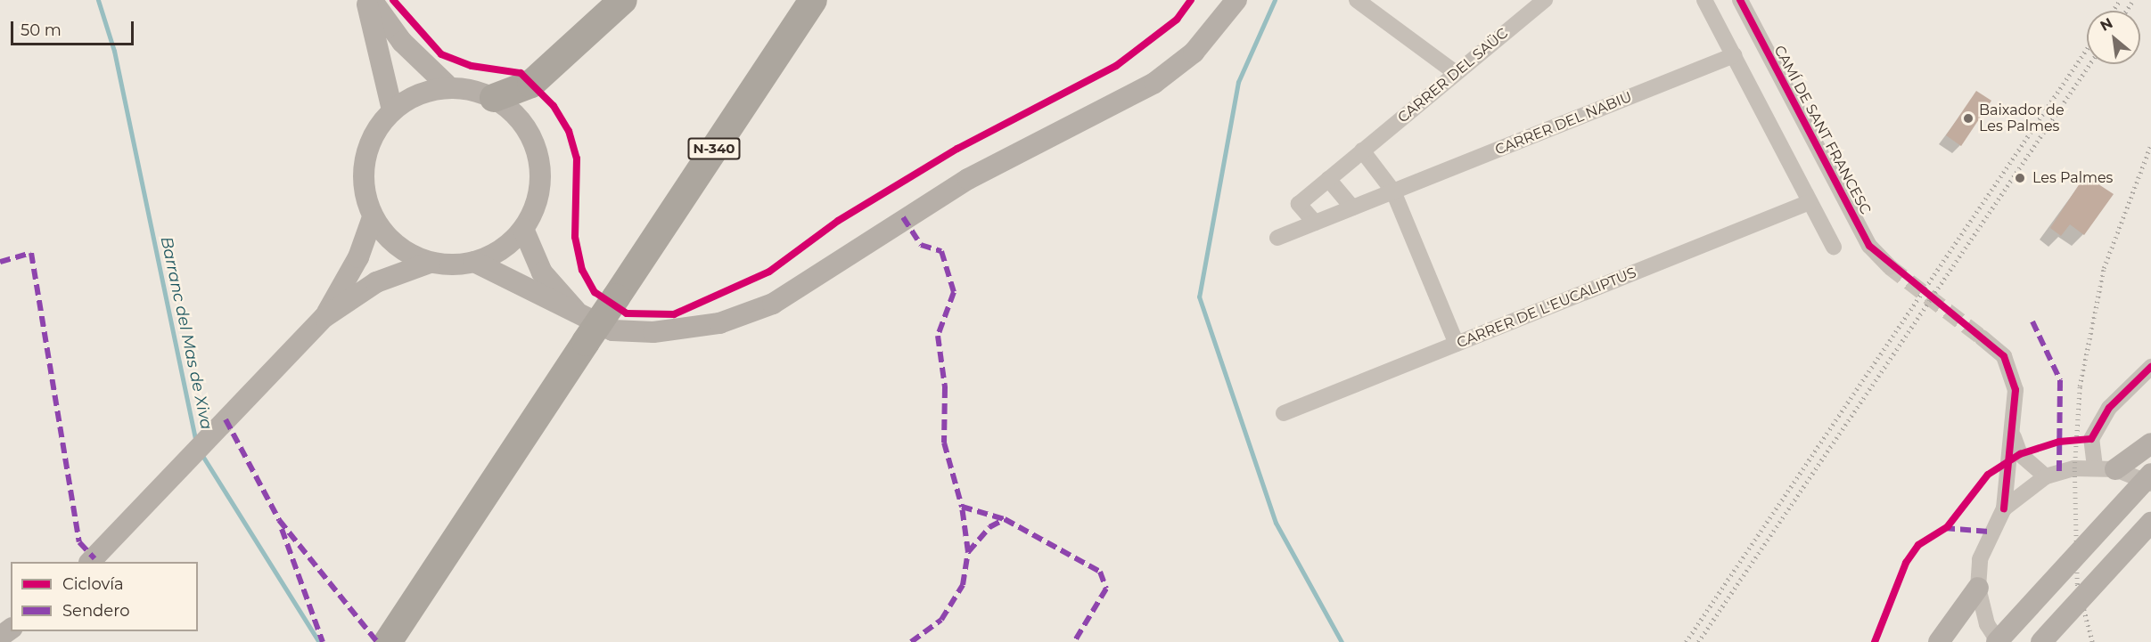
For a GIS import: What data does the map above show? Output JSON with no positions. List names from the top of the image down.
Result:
{
  "streets": {
    "highway": ["N-340"],
    "street": [
      "CARRER DEL SAÜC",
      "CARRER DEL NABIU",
      "CAMÍ DE SANT FRANCESC",
      "CARRER DE L'EUCALIPTUS"
    ]
  },
  "crossings": [
    ["CARRER DEL SAÜC", "CARRER DEL NABIU"]
  ],
  "water": ["Barranc del Mas de Xiva"],
  "places": ["Baixador de Les Palmes", "Les Palmes"],
  "legend": ["Ciclovía", "Sendero"],
  "scale_bar": "50 m",
  "north": "top left"
}
